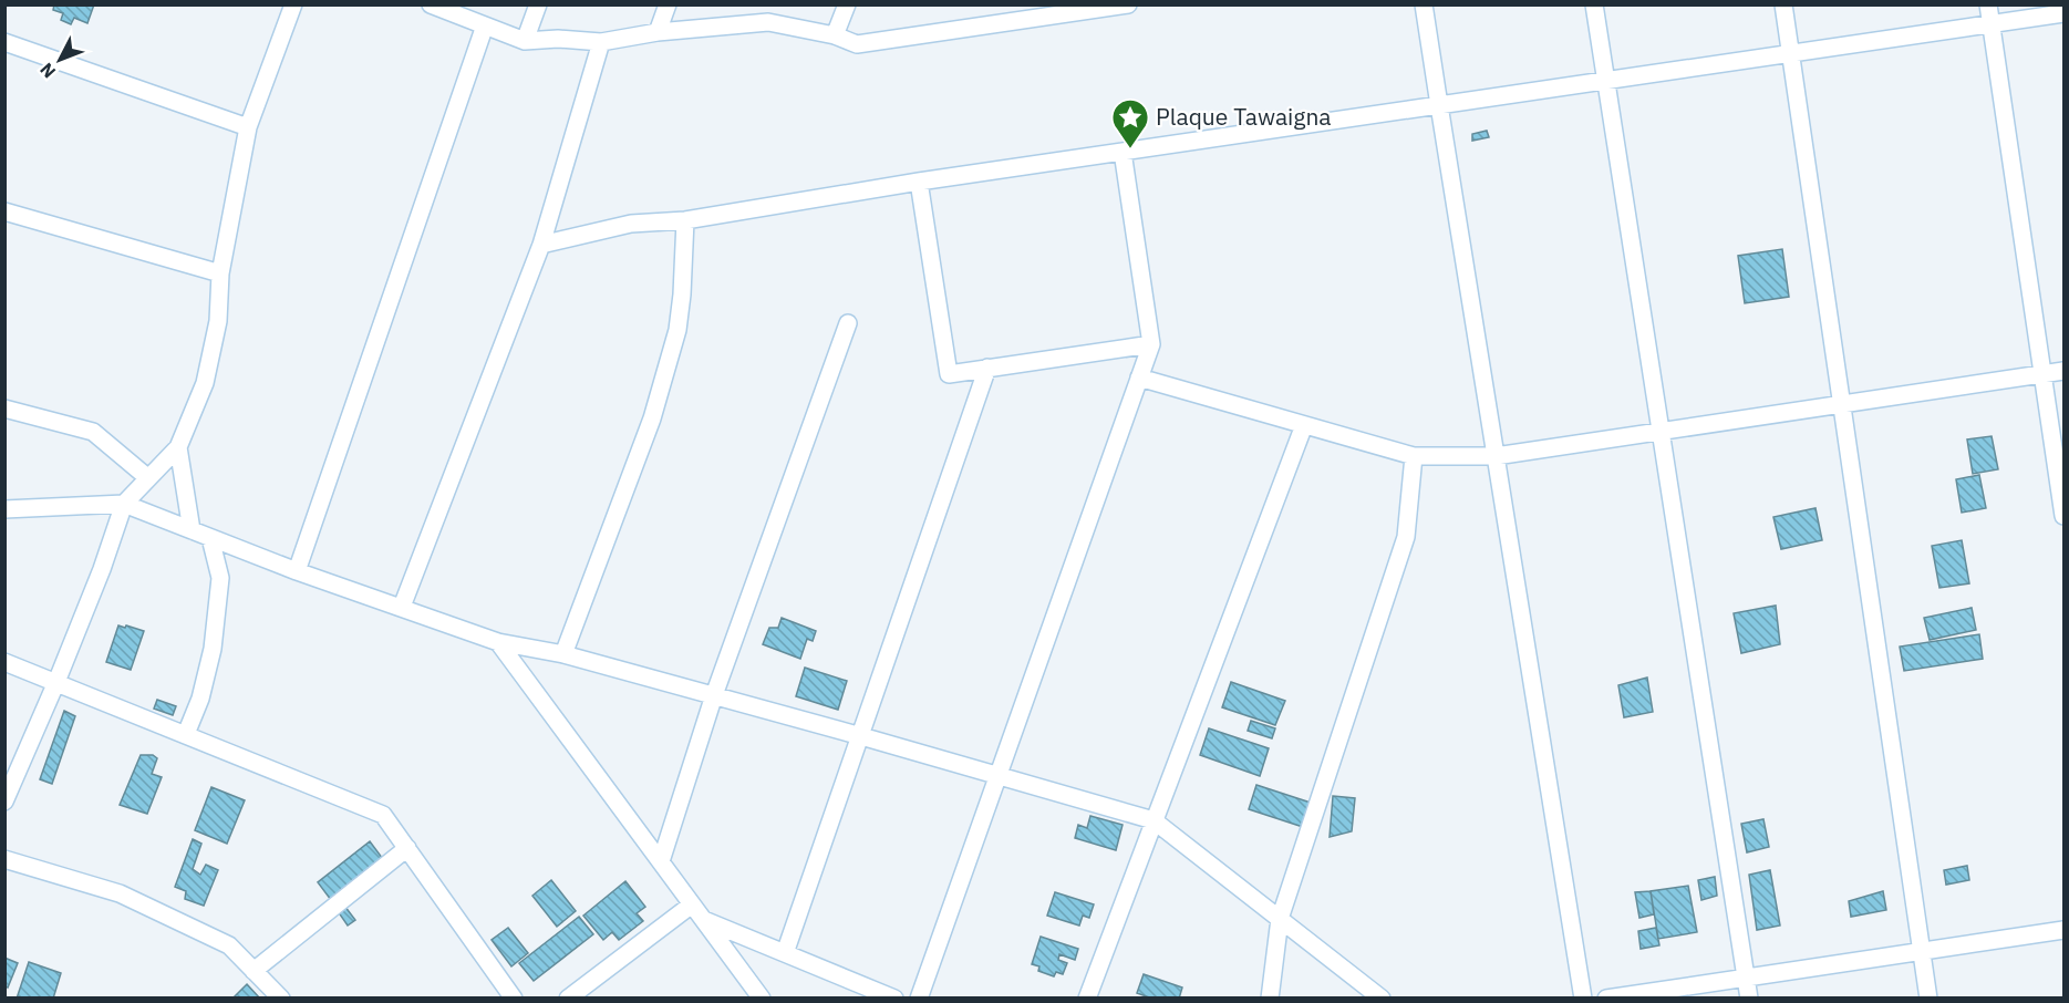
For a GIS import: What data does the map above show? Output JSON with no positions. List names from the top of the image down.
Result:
{
  "places": {
    "place": ["Plaque Tawaigna"]
  },
  "north": "bottom left"
}
